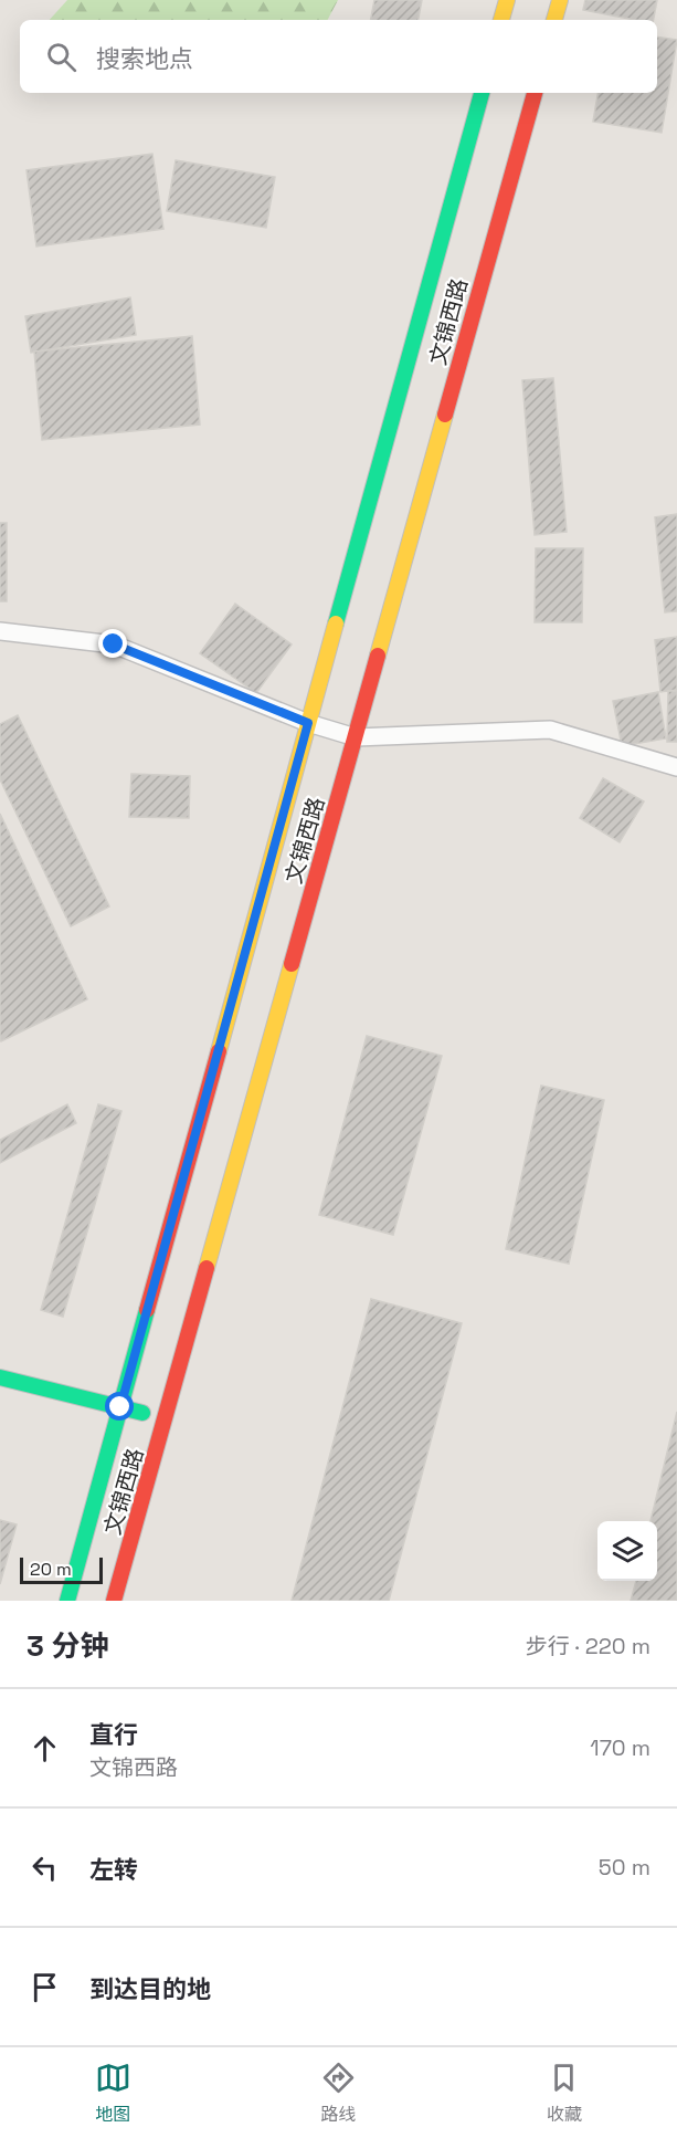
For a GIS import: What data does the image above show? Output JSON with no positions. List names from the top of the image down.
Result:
{
  "streets": {
    "street": ["文锦西路"]
  },
  "scale_bar": "20 m",
  "page": {
    "search": "搜索地点",
    "scale": "20 m",
    "heading": ["3 分钟", "步行 · 220 m"],
    "list": [
      ["直行", "文锦西路", "170 m"],
      ["左转", "50 m"],
      "到达目的地"
    ],
    "nav": ["地图", "路线", "收藏"]
  }
}
